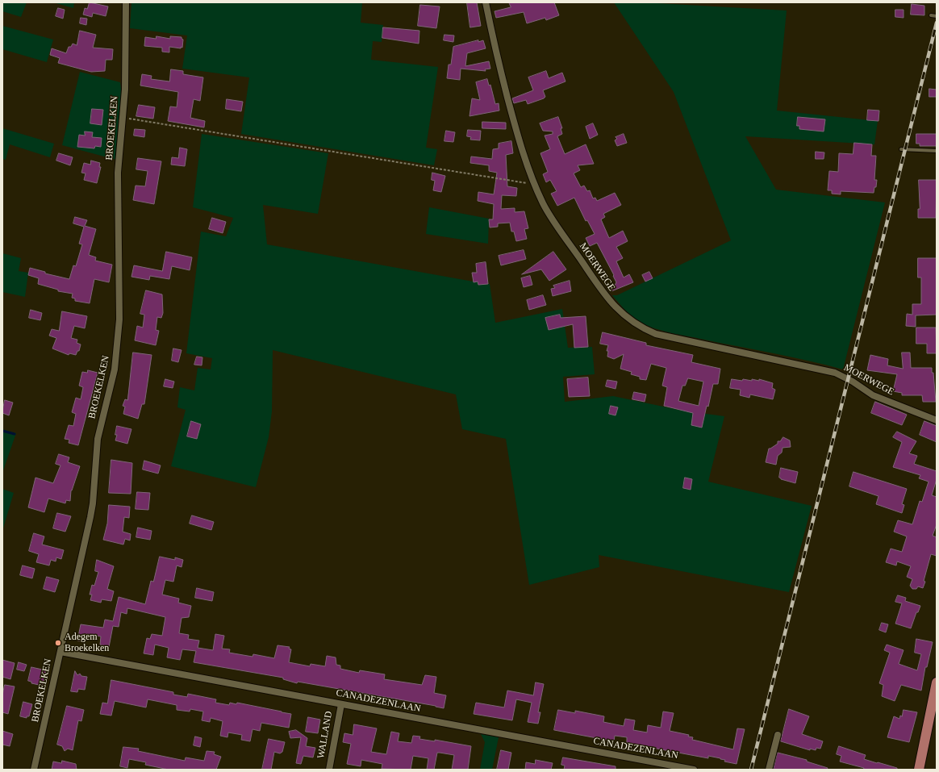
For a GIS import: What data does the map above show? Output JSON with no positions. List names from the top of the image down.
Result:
{
  "streets": {
    "street": [
      "BROEKELKEN",
      "MOERWEGE",
      "CANADEZENLAAN",
      "WALLAND"
    ]
  },
  "crossings": [
    ["BROEKELKEN", "CANADEZENLAAN"],
    ["CANADEZENLAAN", "WALLAND"]
  ],
  "places": ["Adegem Broekelken"]
}
